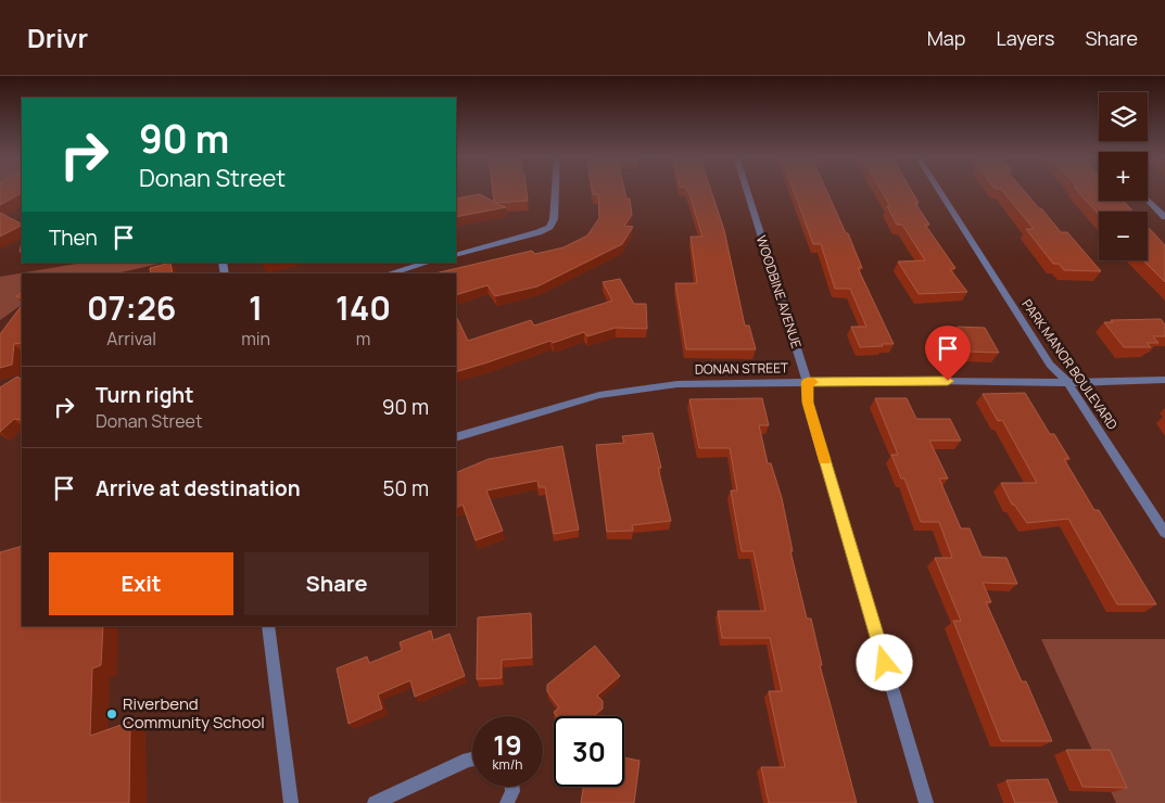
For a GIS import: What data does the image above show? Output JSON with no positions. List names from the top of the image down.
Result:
{
  "streets": {
    "street": ["WOODBINE AVENUE", "PARK MANOR BOULEVARD", "DONAN STREET"]
  },
  "crossings": [
    ["WOODBINE AVENUE", "DONAN STREET"],
    ["PARK MANOR BOULEVARD", "DONAN STREET"]
  ],
  "places": ["Riverbend Community School"],
  "page": {
    "header": "Drivr",
    "nav": ["Map", "Layers", "Share"],
    "map_buttons": ["+", "−"],
    "turn": ["90 m", "Donan Street"],
    "then": "Then",
    "eta": [
      "07:26",
      "Arrival",
      "1",
      "min",
      "140",
      "m"
    ],
    "list": [
      {
        "name": "Turn right",
        "note": "Donan Street",
        "value": "90 m"
      },
      {
        "name": "Arrive at destination",
        "value": "50 m"
      }
    ],
    "buttons": ["Exit", "Share"],
    "speed": "19 km/h",
    "limit": "30"
  }
}
